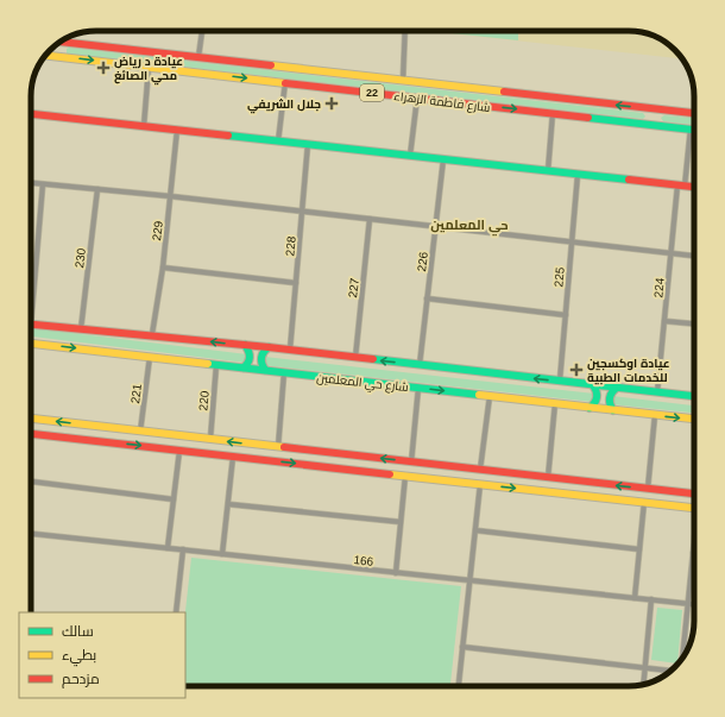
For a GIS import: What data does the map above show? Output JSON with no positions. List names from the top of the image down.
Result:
{
  "streets": {
    "main road": ["22", "شارع فاطمة الزهراء", "شارع حي المعلمين"],
    "street": [
      "229",
      "228",
      "230",
      "226",
      "225",
      "227",
      "224",
      "221",
      "220",
      "166"
    ]
  },
  "crossings": [
    ["شارع فاطمة الزهراء", "224"],
    ["229", "شارع حي المعلمين"],
    ["228", "شارع حي المعلمين"],
    ["230", "شارع حي المعلمين"],
    ["226", "شارع حي المعلمين"],
    ["225", "شارع حي المعلمين"],
    ["227", "شارع حي المعلمين"],
    ["224", "شارع حي المعلمين"],
    ["شارع حي المعلمين", "221"],
    ["شارع حي المعلمين", "220"]
  ],
  "districts": ["حي المعلمين"],
  "places": {
    "health": ["عيادة د رياض محي الصائغ", "جلال الشريفي", "عيادة اوكسجين للخدمات الطبية"]
  },
  "legend": ["سالك", "بطيء", "مزدحم"]
}
